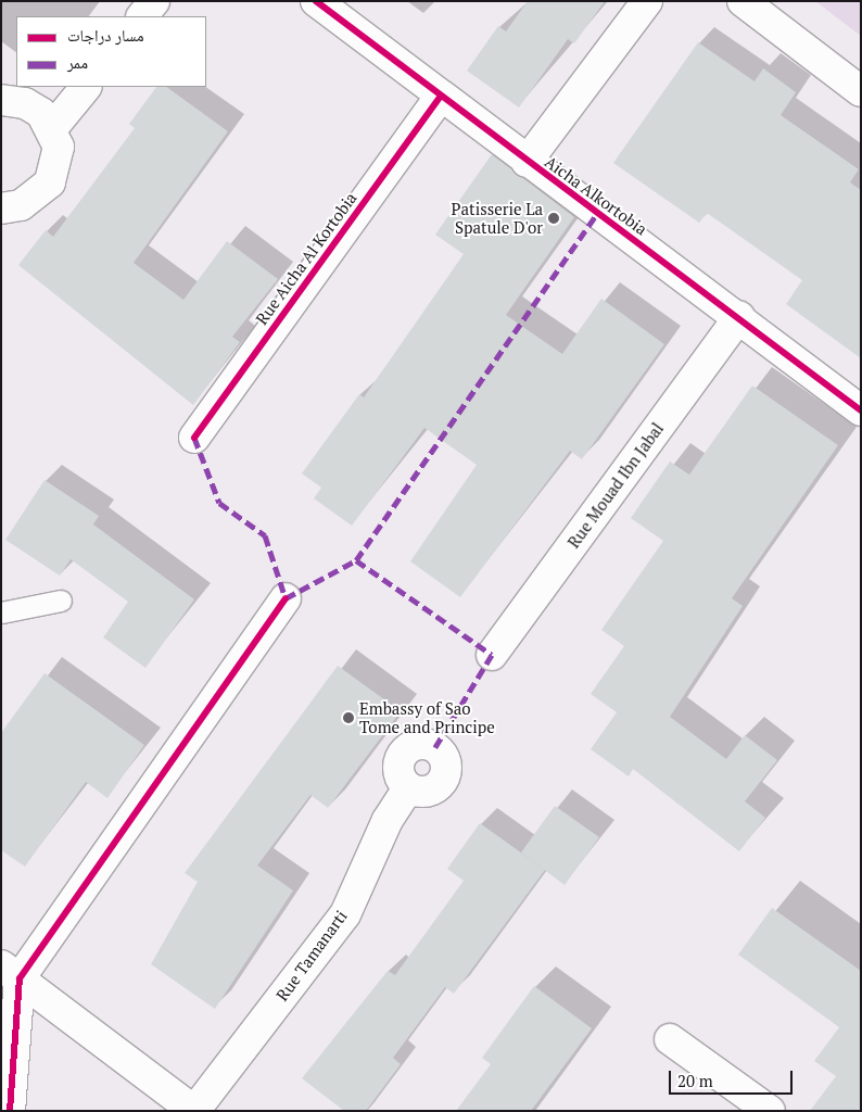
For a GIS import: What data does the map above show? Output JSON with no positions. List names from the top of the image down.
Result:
{
  "streets": {
    "street": [
      "Aicha Alkortobia",
      "Rue Aicha Al Kortobia",
      "Rue Mouad Ibn Jabal",
      "Rue Tamanarti"
    ]
  },
  "crossings": [
    ["Aicha Alkortobia", "Rue Aicha Al Kortobia"],
    ["Aicha Alkortobia", "Rue Mouad Ibn Jabal"]
  ],
  "places": ["Patisserie La Spatule D'or", "Embassy of Sao Tome and Principe"],
  "legend": ["مسار دراجات", "ممر"],
  "scale_bar": "20 m"
}
